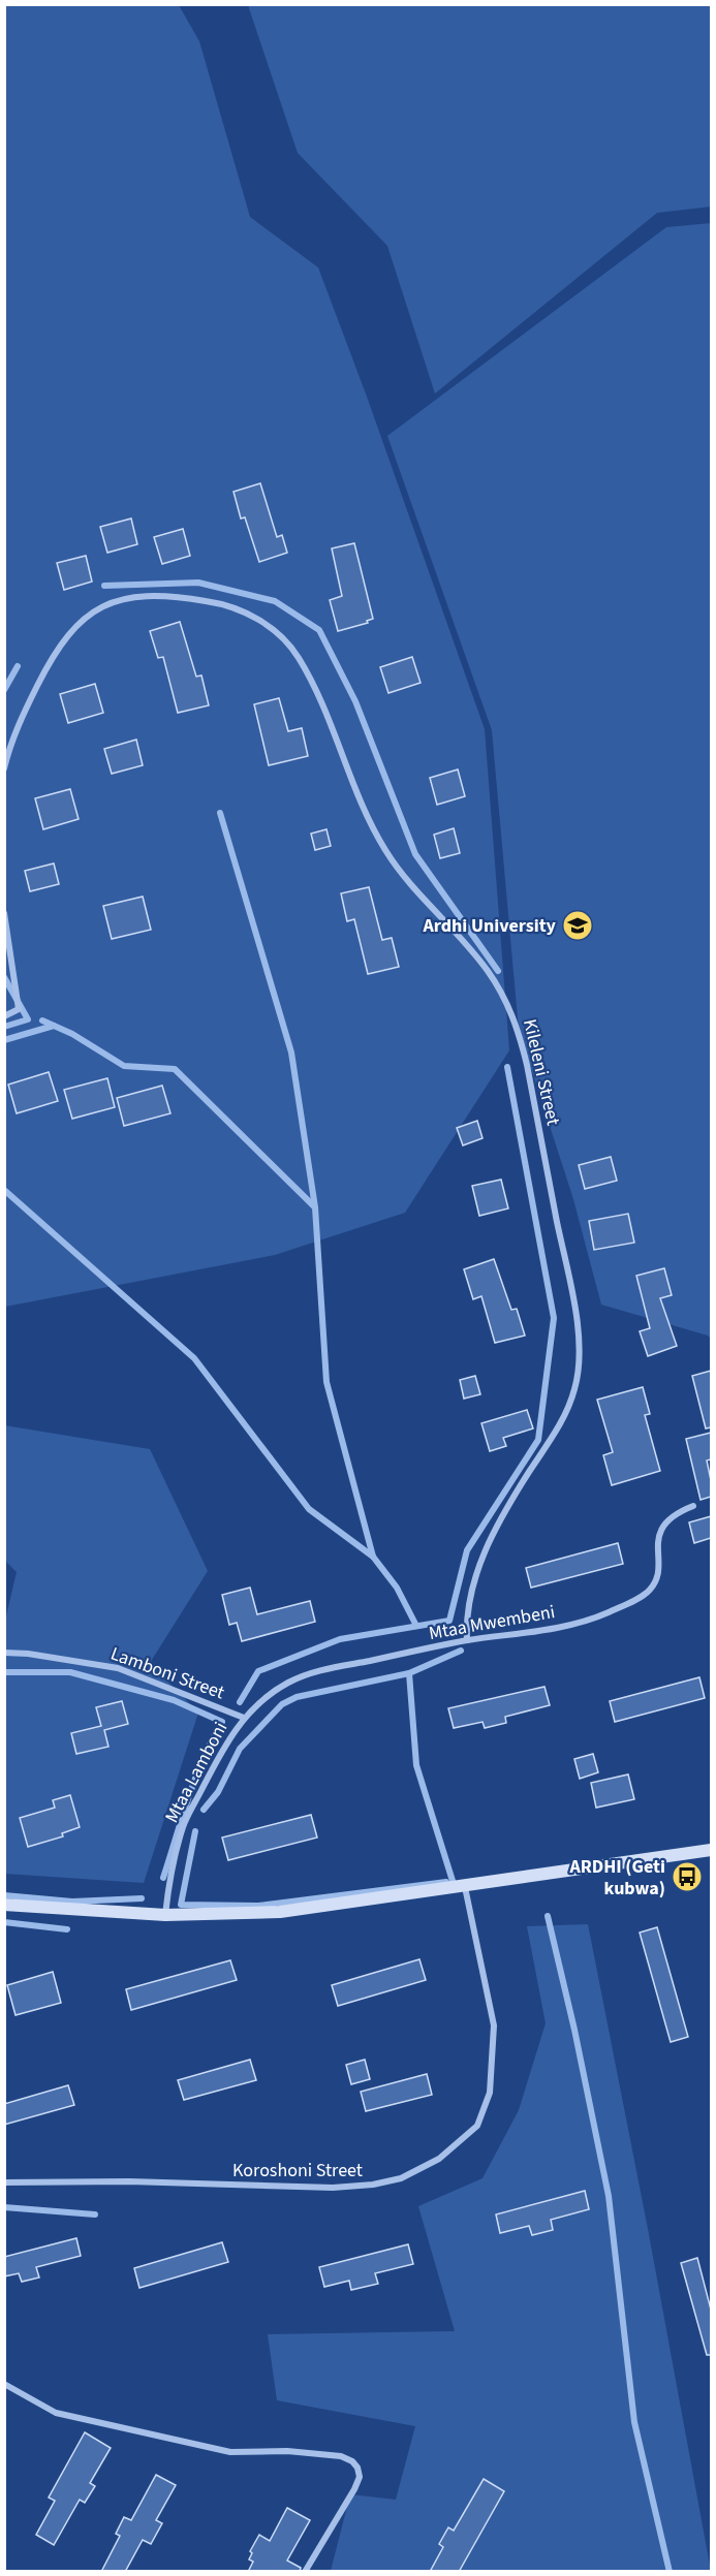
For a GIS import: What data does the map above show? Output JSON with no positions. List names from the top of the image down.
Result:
{
  "streets": {
    "street": [
      "Kileleni Street",
      "Mtaa Mwembeni",
      "Lamboni Street",
      "Mtaa Lamboni",
      "Koroshoni Street"
    ]
  },
  "crossings": [
    ["Kileleni Street", "Mtaa Mwembeni"],
    ["Mtaa Mwembeni", "Lamboni Street"],
    ["Mtaa Mwembeni", "Mtaa Lamboni"],
    ["Lamboni Street", "Mtaa Lamboni"]
  ],
  "places": {
    "school or university": ["Ardhi University"],
    "bus stop": ["ARDHI (Geti kubwa)"]
  }
}
